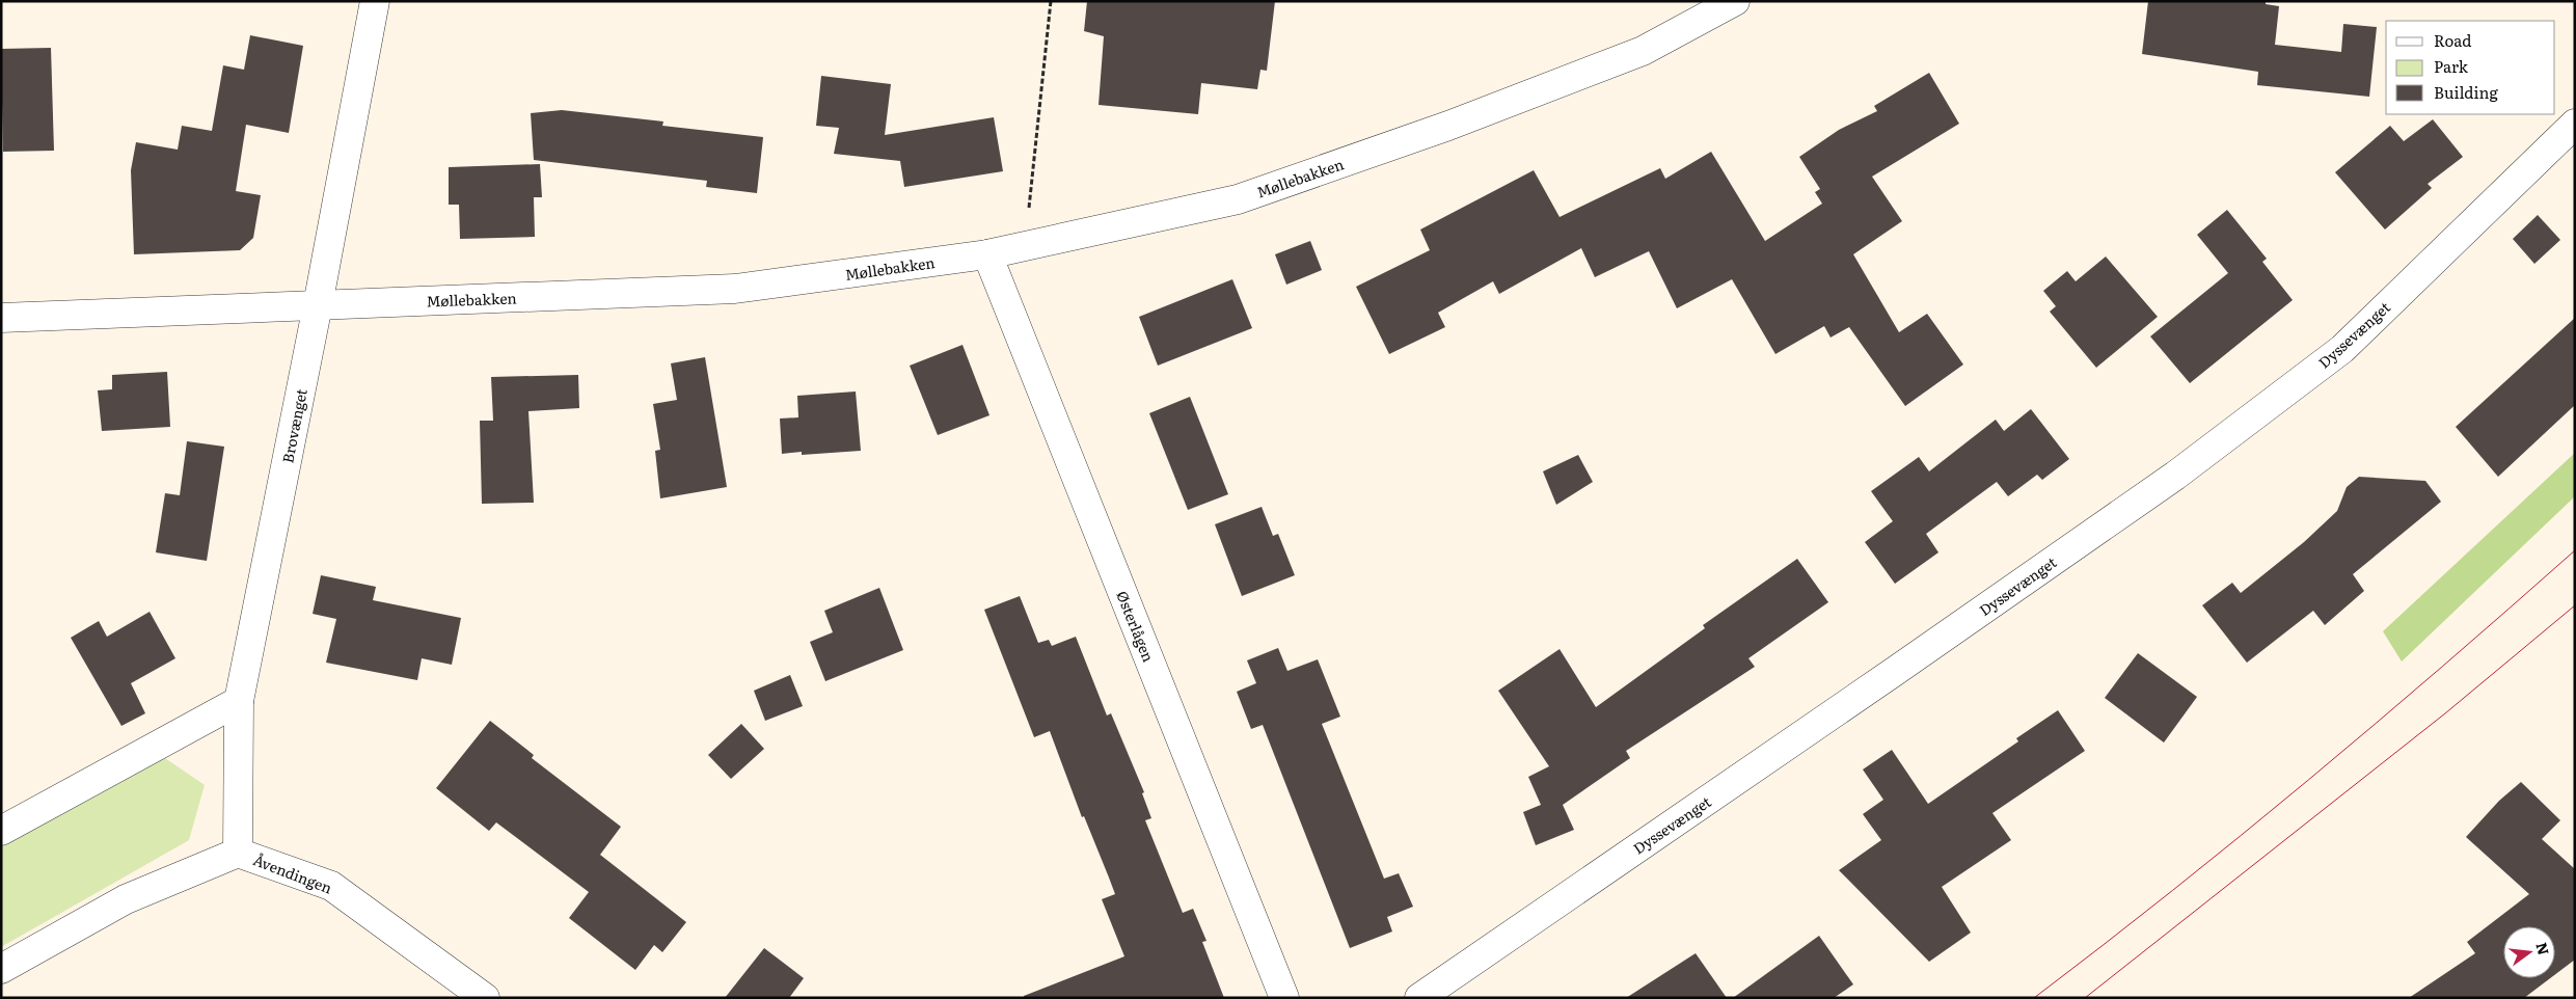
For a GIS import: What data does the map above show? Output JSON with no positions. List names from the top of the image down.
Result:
{
  "streets": {
    "street": [
      "Møllebakken",
      "Dyssevænget",
      "Brovænget",
      "Østerlågen",
      "Åvendingen"
    ]
  },
  "crossings": [
    ["Møllebakken", "Brovænget"],
    ["Møllebakken", "Østerlågen"],
    ["Brovænget", "Åvendingen"]
  ],
  "legend": ["Road", "Park", "Building"],
  "north": "right"
}
